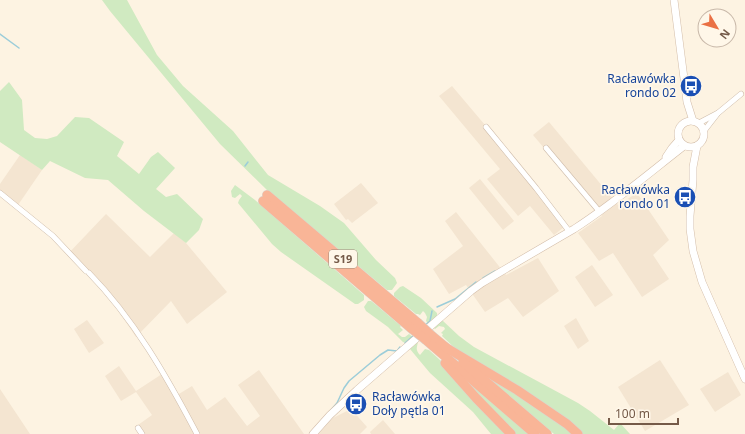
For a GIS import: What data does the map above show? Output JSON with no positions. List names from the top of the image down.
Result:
{
  "streets": {
    "highway": ["S19"]
  },
  "places": {
    "bus stop": ["Racławówka rondo 02", "Racławówka rondo 01", "Racławówka Doły pętla 01"]
  },
  "scale_bar": "100 m",
  "north": "bottom right"
}
